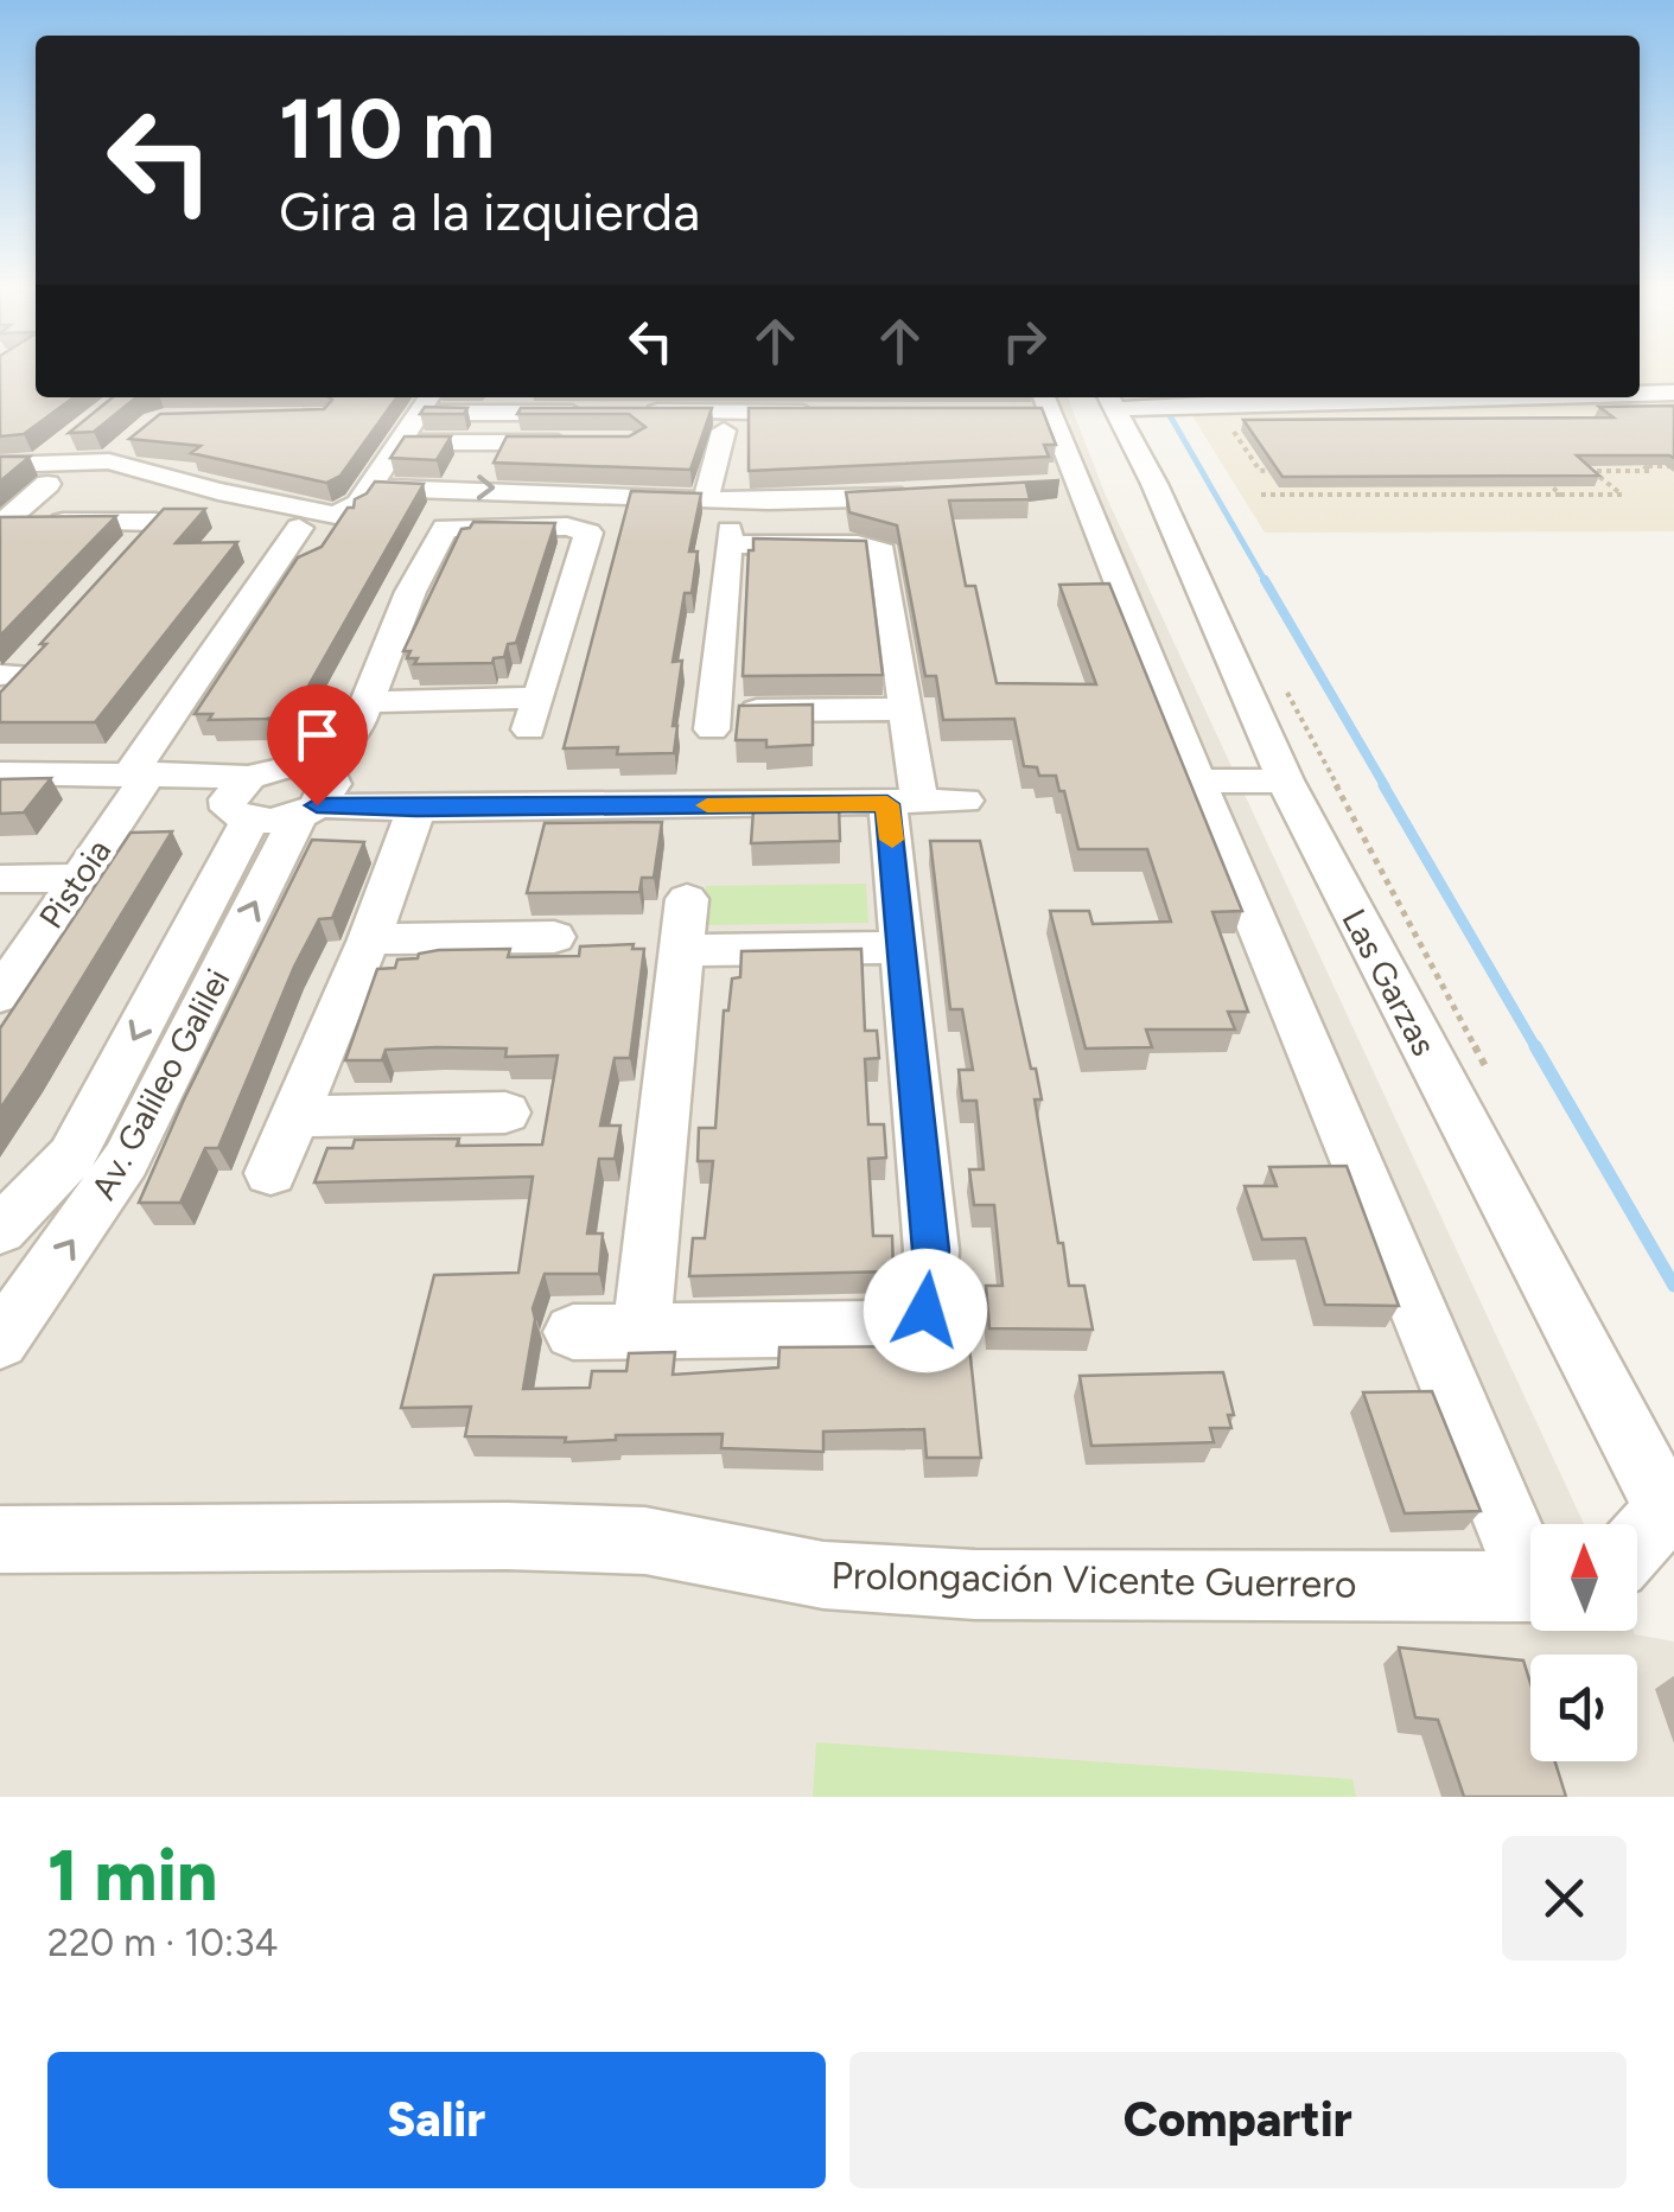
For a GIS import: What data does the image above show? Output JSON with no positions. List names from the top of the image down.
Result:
{
  "streets": {
    "street": [
      "Pistoia",
      "Las Garzas",
      "Av. Galileo Galilei",
      "Prolongación Vicente Guerrero"
    ]
  },
  "north": "top",
  "page": {
    "turn": ["110 m", "Gira a la izquierda"],
    "heading": ["1 min", "220 m · 10:34"],
    "buttons": ["Salir", "Compartir"]
  }
}
